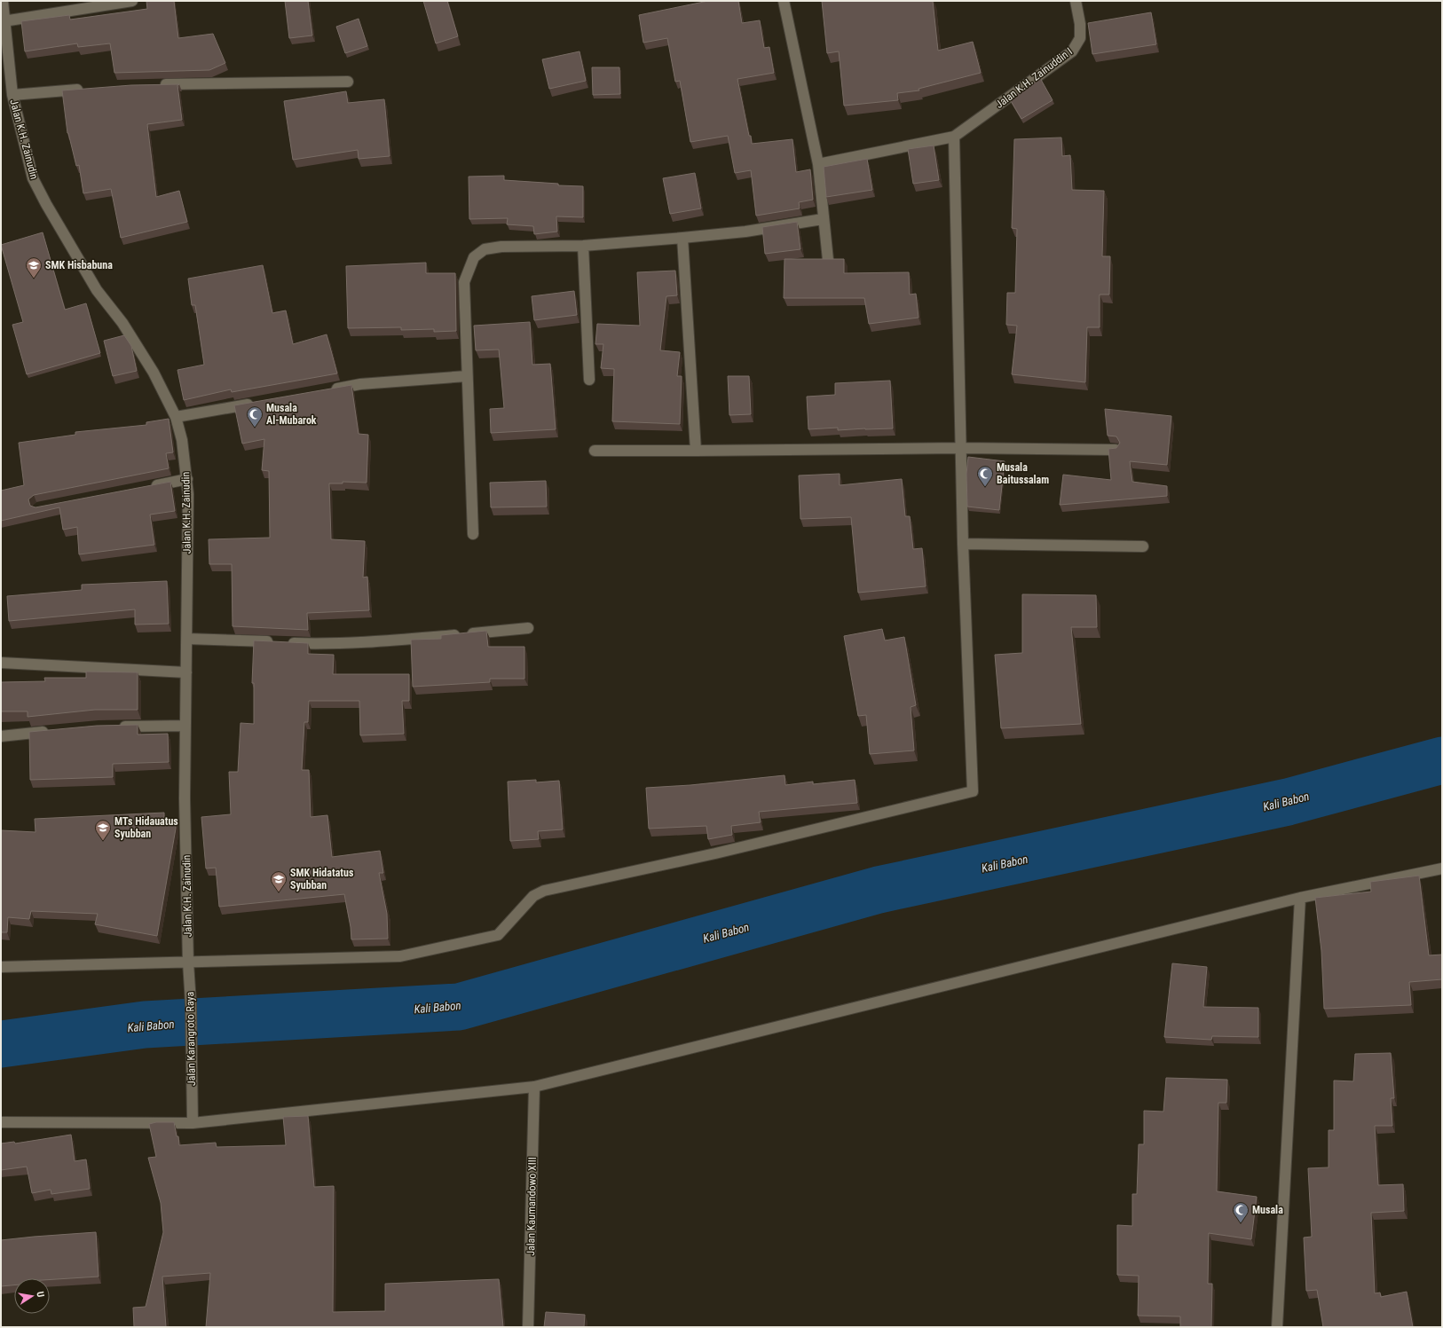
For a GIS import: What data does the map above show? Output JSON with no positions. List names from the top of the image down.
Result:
{
  "streets": {
    "street": [
      "Jalan K.H. Zainuddin I",
      "Jalan K.H. Zainudin",
      "Jalan Karangroto Raya",
      "Jalan Kaumandowo XIII"
    ]
  },
  "crossings": [
    ["Jalan K.H. Zainudin", "Jalan Karangroto Raya"]
  ],
  "water": ["Kali Babon"],
  "places": {
    "school or university": ["SMK Hisbabuna", "MTs Hidauatus Syubban", "SMK Hidatatus Syubban"],
    "mosque": ["Musala Al-Mubarok", "Musala Baitussalam", "Musala"]
  },
  "north": "right"
}
